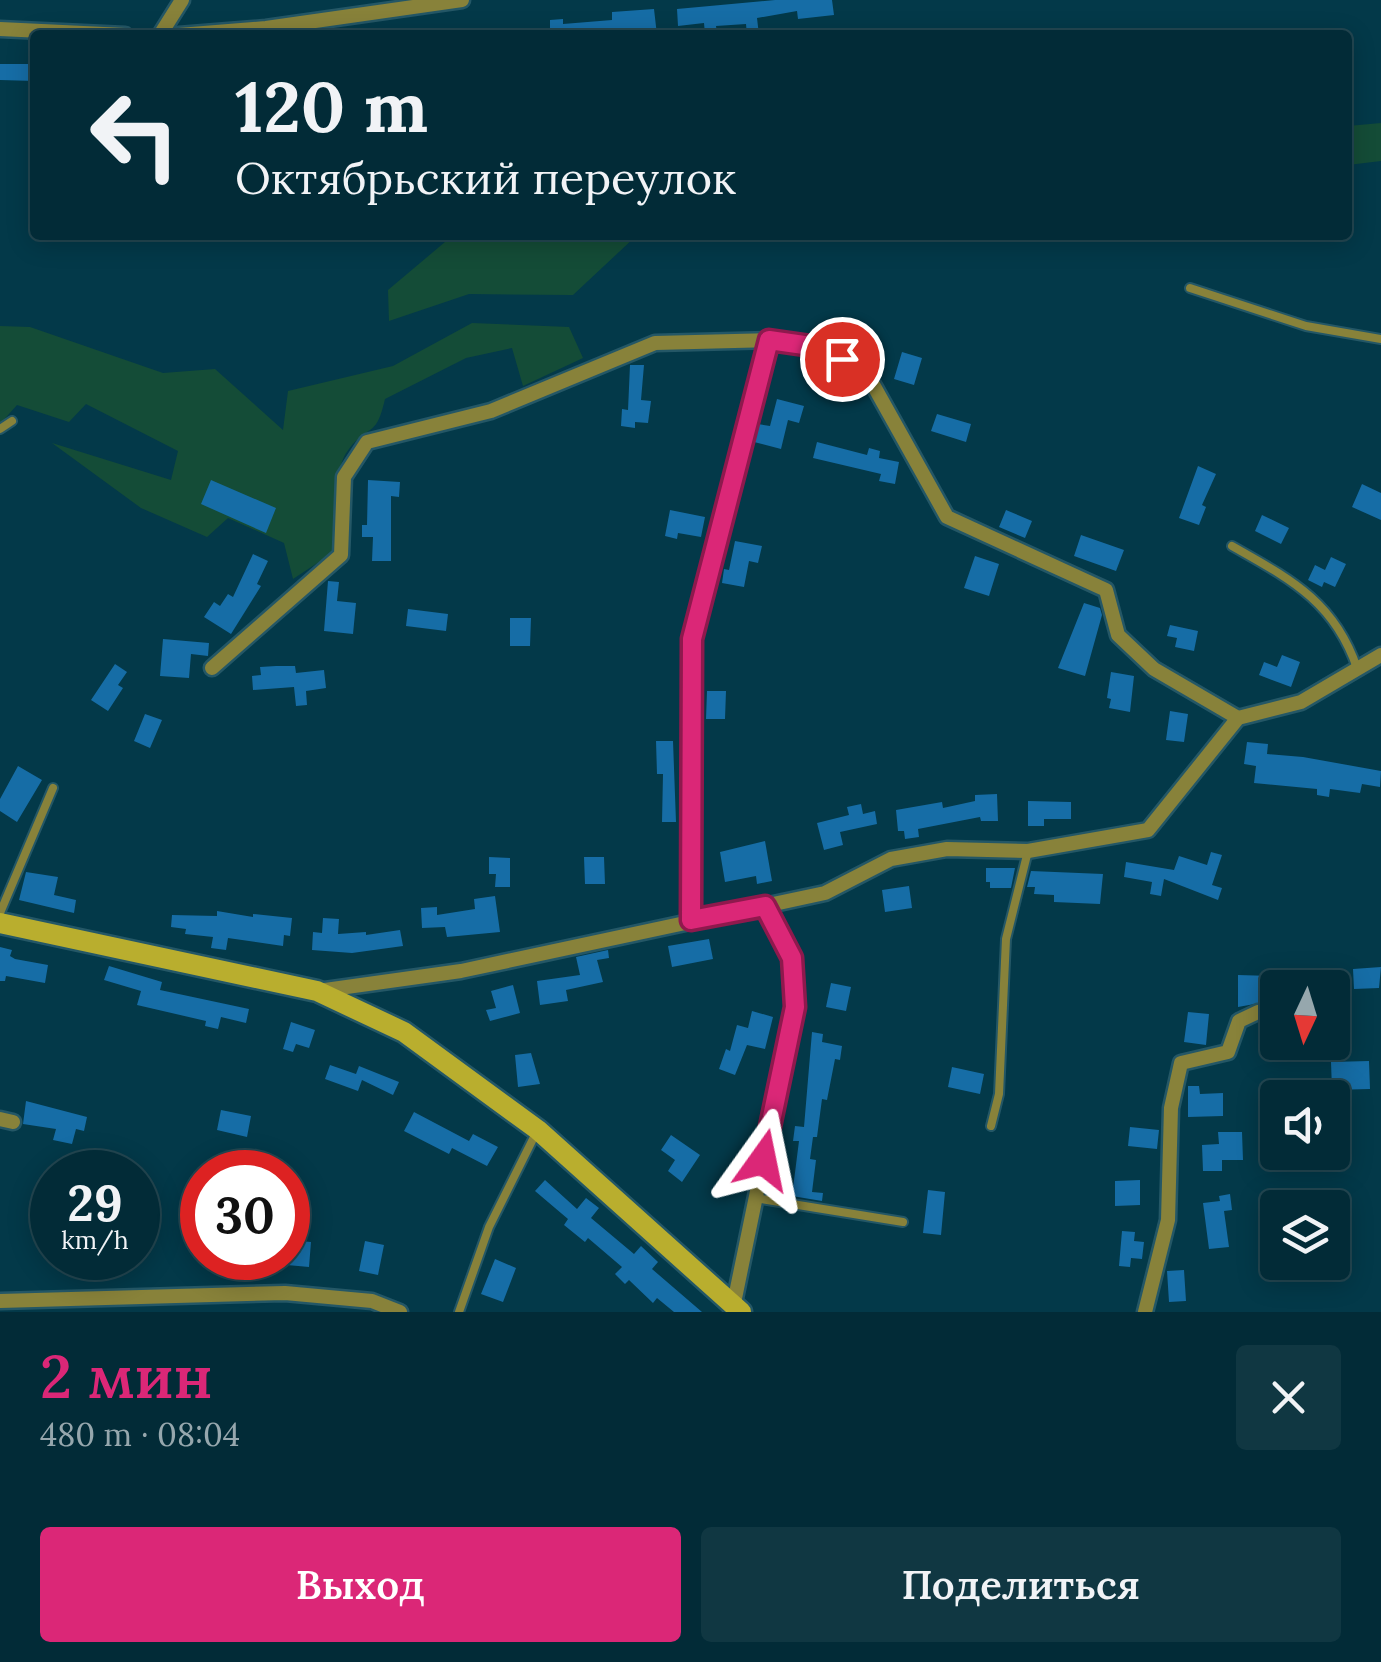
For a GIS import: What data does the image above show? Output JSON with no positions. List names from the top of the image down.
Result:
{
  "north": "bottom",
  "page": {
    "turn": ["120 m", "Октябрьский переулок"],
    "speed": "29 km/h",
    "limit": "30",
    "heading": ["2 мин", "480 m · 08:04"],
    "buttons": ["Выход", "Поделиться"]
  }
}
